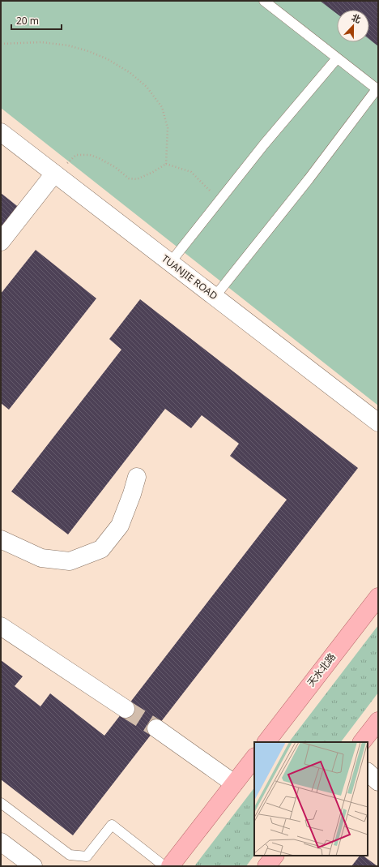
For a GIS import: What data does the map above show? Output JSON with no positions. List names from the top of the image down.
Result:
{
  "streets": {
    "main road": ["天水北路"],
    "street": ["TUANJIE ROAD"]
  },
  "scale_bar": "20 m",
  "north": "top"
}
